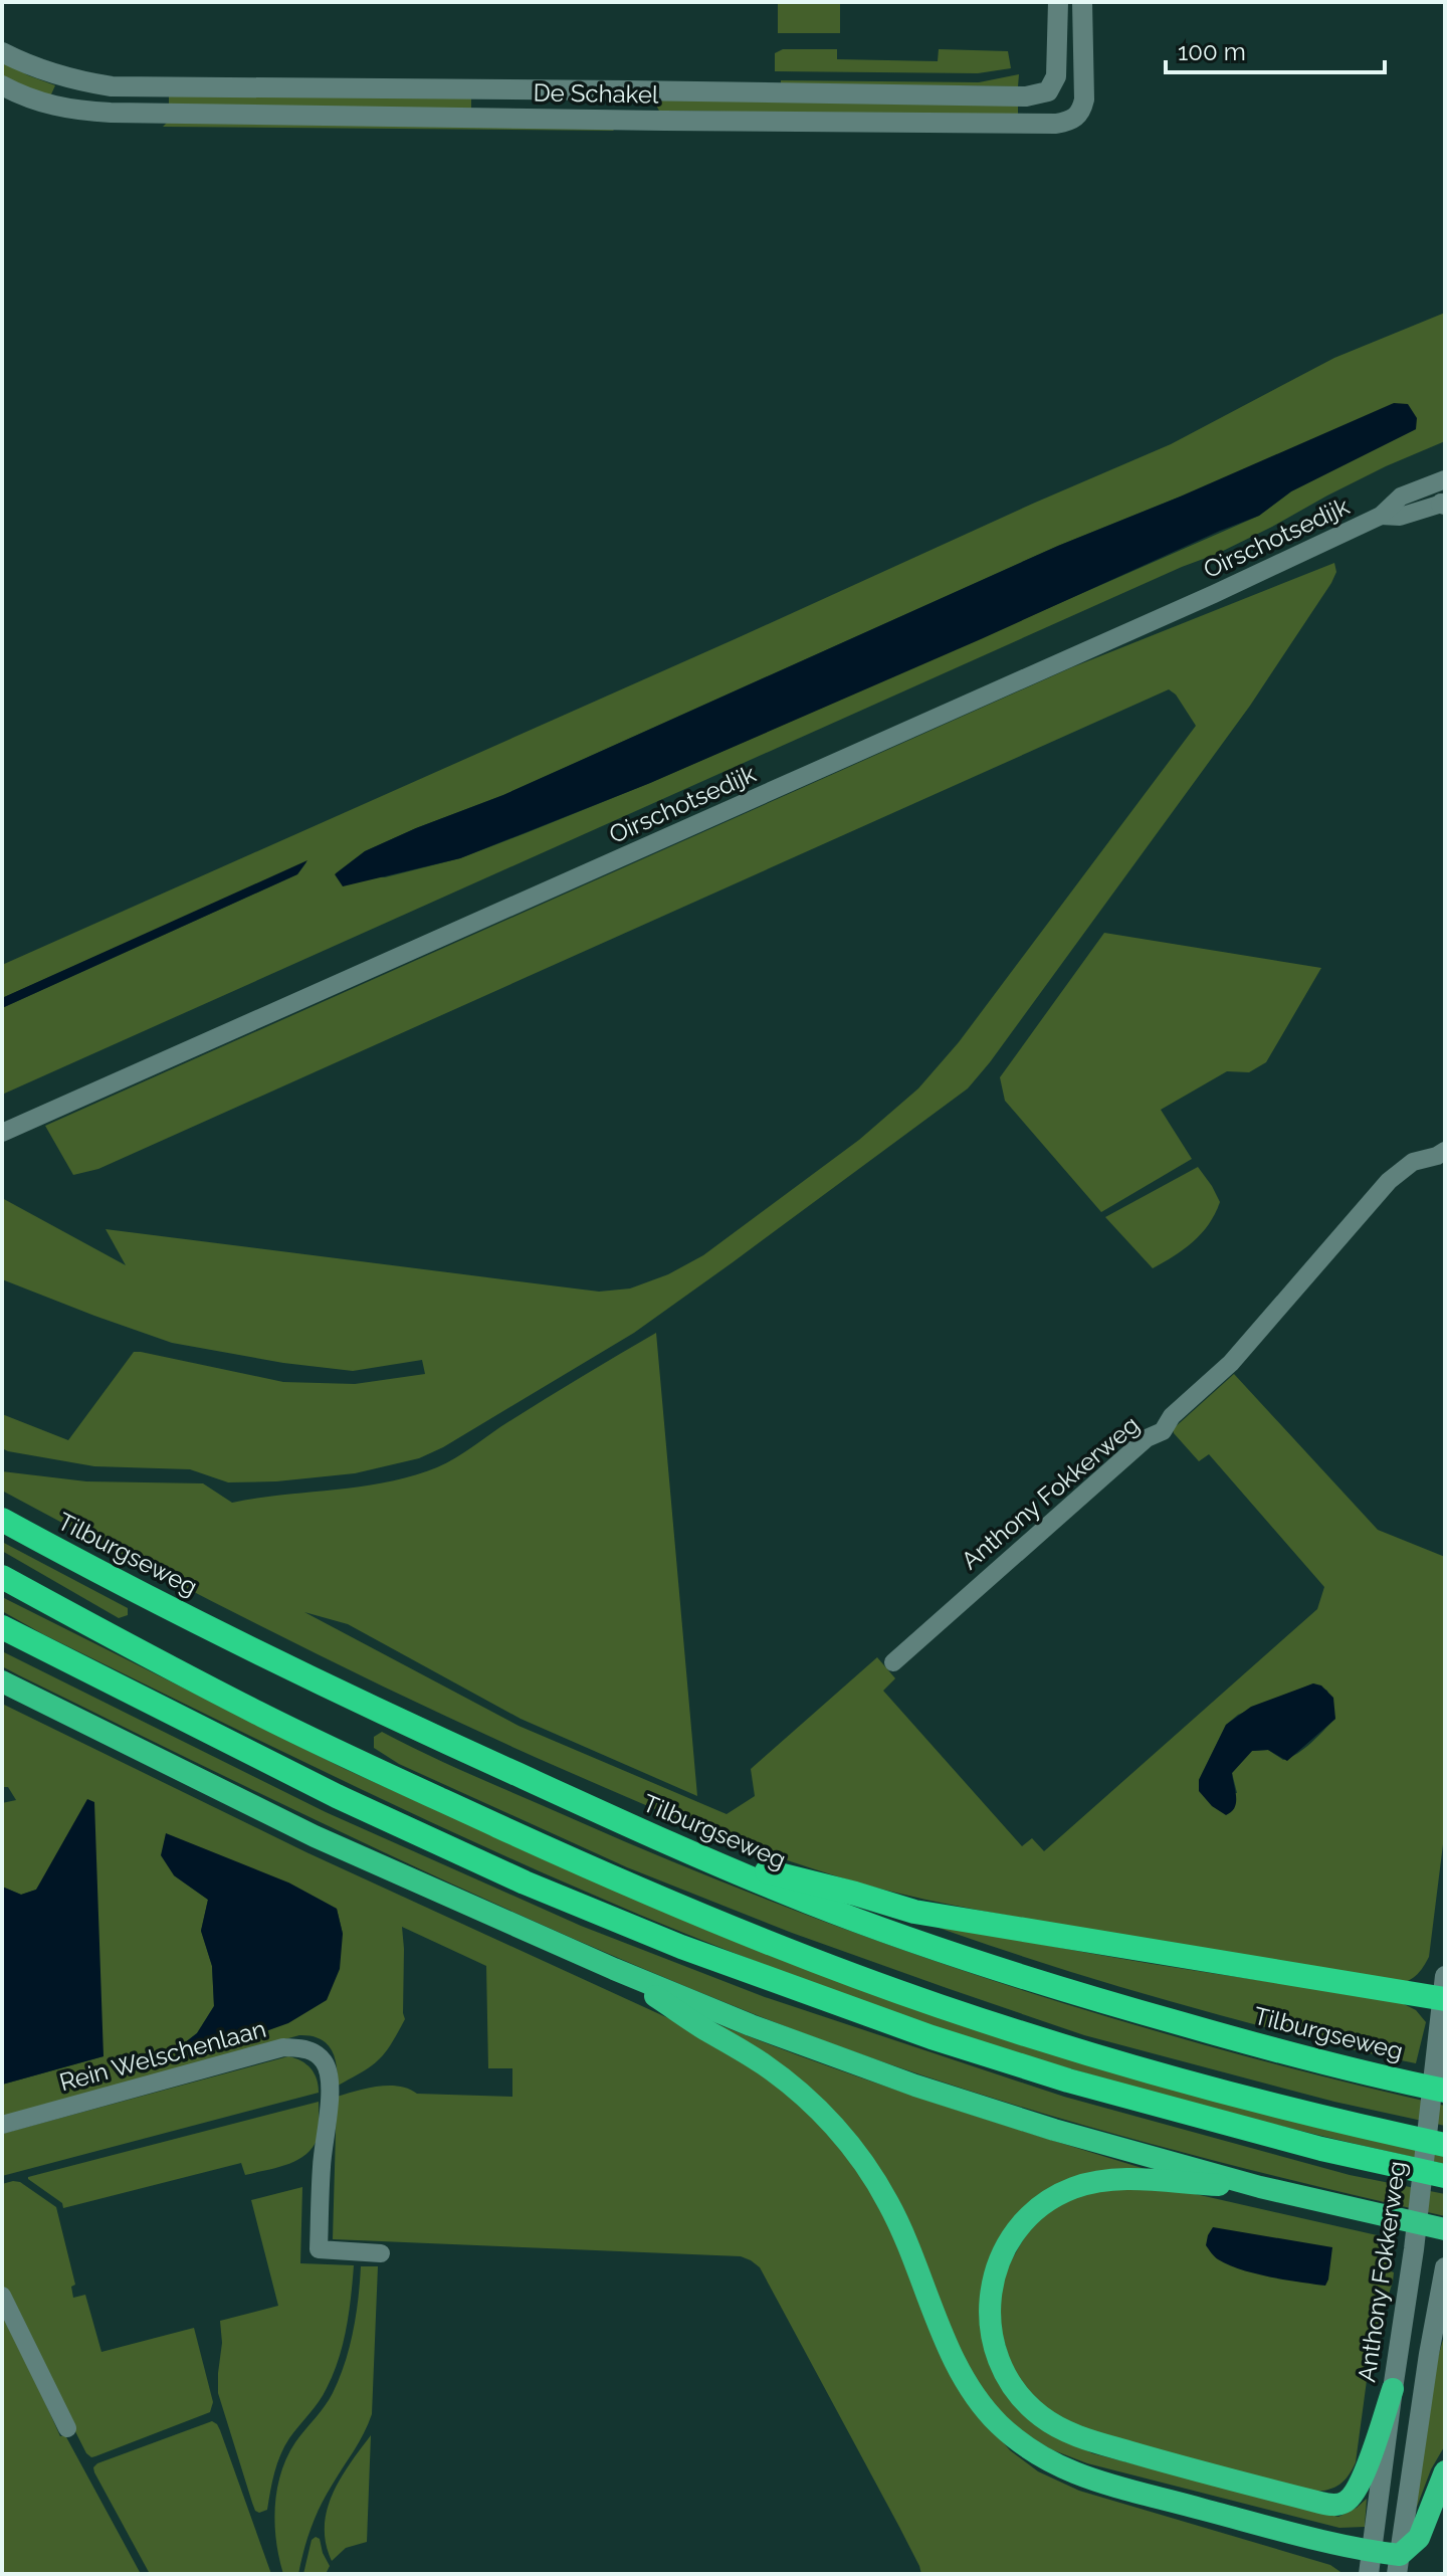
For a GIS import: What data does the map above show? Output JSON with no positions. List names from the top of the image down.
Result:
{
  "streets": {
    "highway": ["Tilburgseweg"],
    "street": [
      "De Schakel",
      "Oirschotsedijk",
      "Anthony Fokkerweg",
      "Rein Welschenlaan"
    ]
  },
  "scale_bar": "100 m"
}
